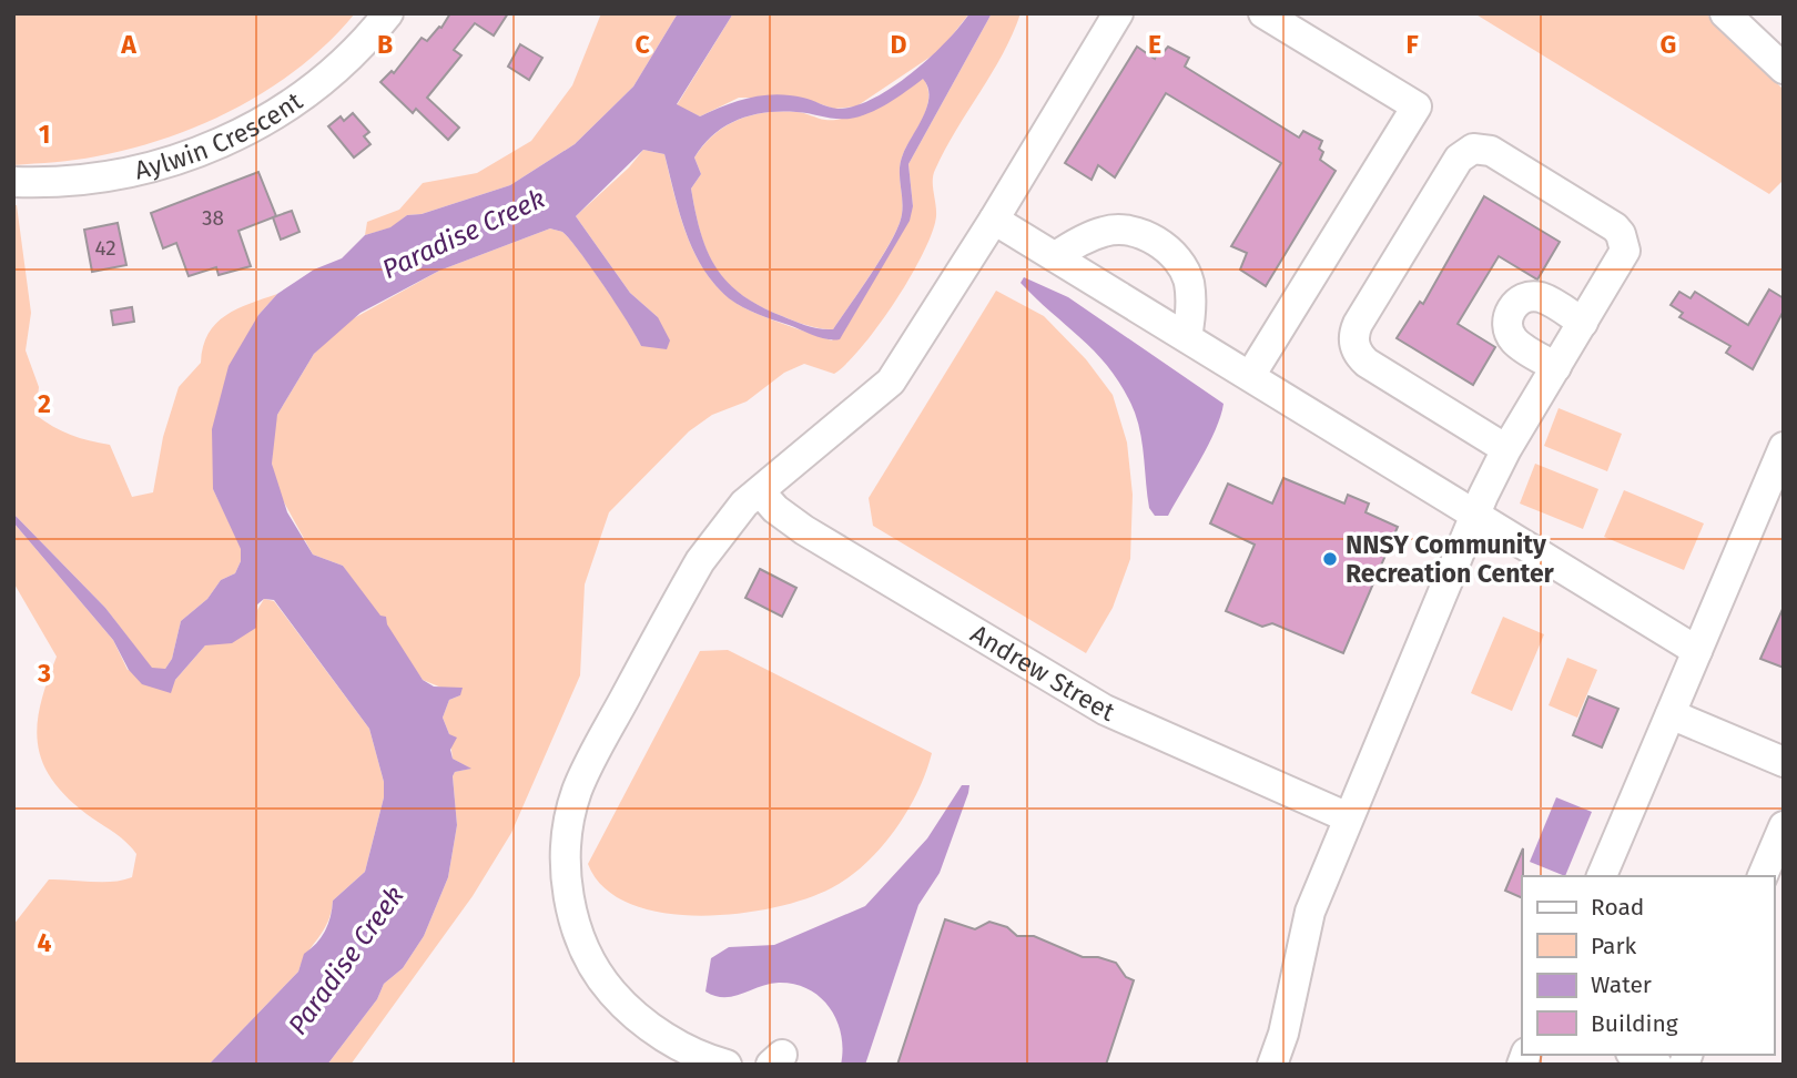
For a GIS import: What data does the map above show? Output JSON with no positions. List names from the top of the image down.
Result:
{
  "streets": {
    "street": ["Aylwin Crescent", "Andrew Street"]
  },
  "water": ["Paradise Creek"],
  "places": ["NNSY Community Recreation Center"],
  "house_numbers": ["38", "42"],
  "legend": [
    "Road",
    "Park",
    "Water",
    "Building"
  ],
  "grid": {
    "columns": [
      "A",
      "B",
      "C",
      "D",
      "E",
      "F",
      "G"
    ],
    "rows": [
      "1",
      "2",
      "3",
      "4"
    ]
  }
}
